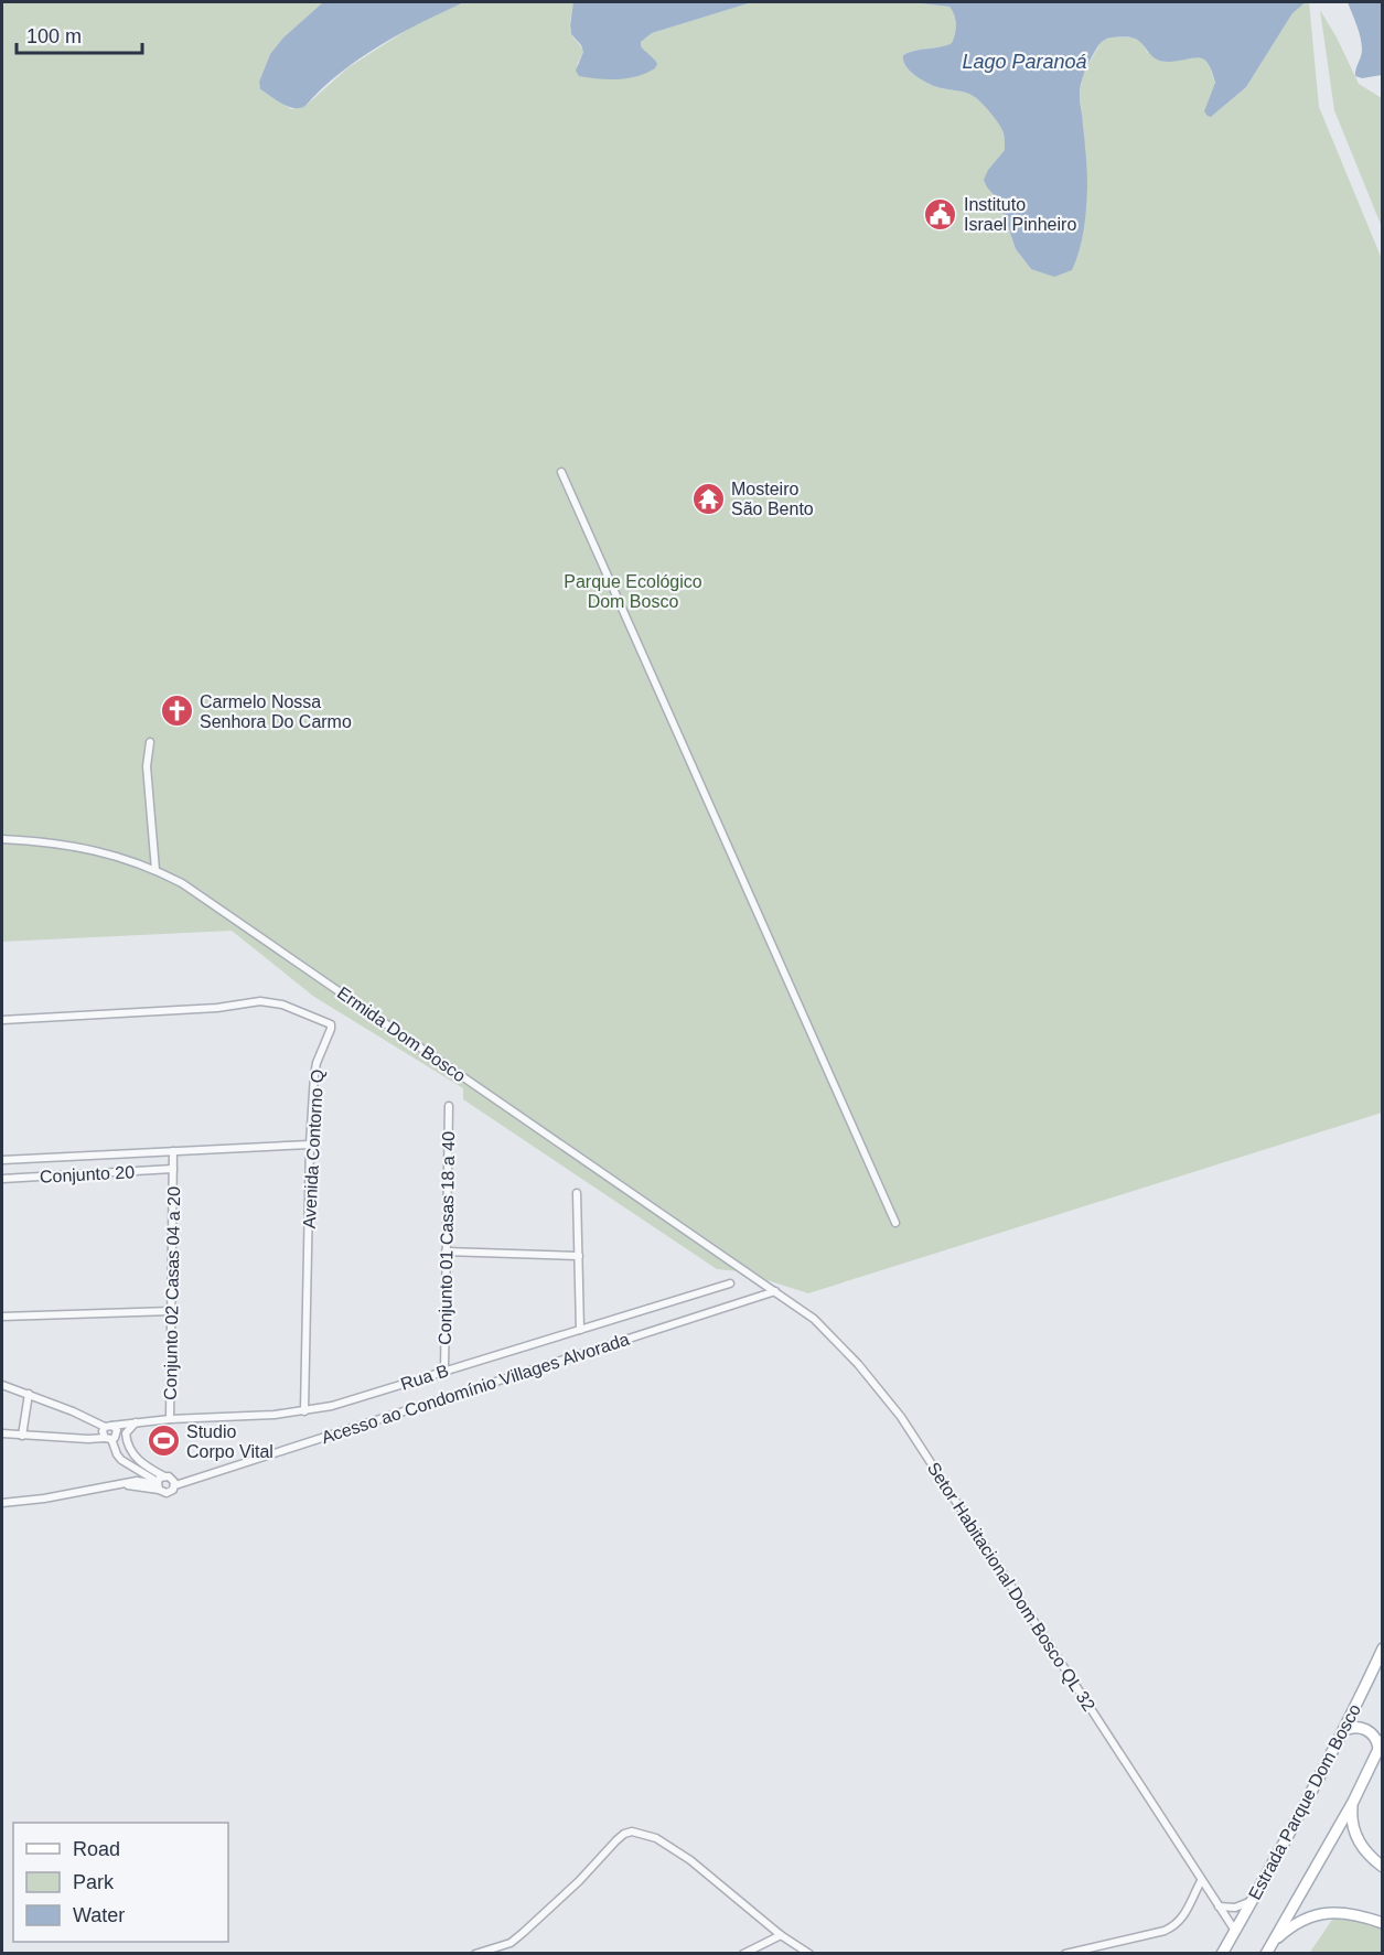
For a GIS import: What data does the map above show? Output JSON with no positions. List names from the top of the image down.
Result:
{
  "streets": {
    "main road": ["Estrada Parque Dom Bosco"],
    "street": [
      "Ermida Dom Bosco",
      "Avenida Contorno Q",
      "Conjunto 20",
      "Conjunto 01 Casas 18 a 40",
      "Conjunto 02 Casas 04 a 20",
      "Rua B",
      "Acesso ao Condomínio Villages Alvorada",
      "Setor Habitacional Dom Bosco QL 32"
    ]
  },
  "crossings": [
    ["Ermida Dom Bosco", "Acesso ao Condomínio Villages Alvorada"],
    ["Ermida Dom Bosco", "Setor Habitacional Dom Bosco QL 32"],
    ["Avenida Contorno Q", "Conjunto 20"],
    ["Avenida Contorno Q", "Rua B"],
    ["Conjunto 20", "Conjunto 02 Casas 04 a 20"],
    ["Conjunto 01 Casas 18 a 40", "Rua B"],
    ["Conjunto 02 Casas 04 a 20", "Rua B"],
    ["Acesso ao Condomínio Villages Alvorada", "Setor Habitacional Dom Bosco QL 32"],
    ["Setor Habitacional Dom Bosco QL 32", "Estrada Parque Dom Bosco"]
  ],
  "water": ["Lago Paranoá"],
  "parks": ["Parque Ecológico Dom Bosco"],
  "places": {
    "public building": ["Instituto Israel Pinheiro"],
    "temple": ["Mosteiro São Bento"],
    "church": ["Carmelo Nossa Senhora Do Carmo"],
    "sports": ["Studio Corpo Vital"]
  },
  "legend": ["Road", "Park", "Water"],
  "scale_bar": "100 m"
}
